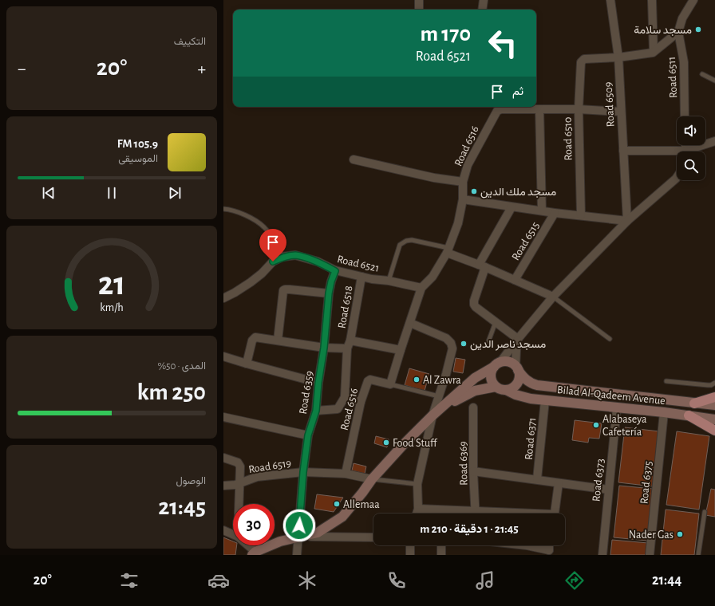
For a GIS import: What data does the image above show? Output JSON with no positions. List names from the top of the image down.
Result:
{
  "streets": {
    "street": [
      "Road 6511",
      "Road 6509",
      "Road 6510",
      "Road 6516",
      "Road 6515",
      "Road 6521",
      "Road 6518",
      "Road 6359",
      "Bilad Al-Qadeem Avenue",
      "Road 6371",
      "Road 6369",
      "Road 6519",
      "Road 6373",
      "Road 6375"
    ]
  },
  "crossings": [
    ["Road 6509", "Road 6510"],
    ["Road 6509", "Road 6516"],
    ["Road 6510", "Road 6516"],
    ["Road 6516", "Road 6521"],
    ["Road 6516", "Road 6518"],
    ["Road 6516", "Road 6519"],
    ["Road 6521", "Road 6518"],
    ["Road 6521", "Road 6359"],
    ["Road 6359", "Road 6519"],
    ["Bilad Al-Qadeem Avenue", "Road 6371"],
    ["Bilad Al-Qadeem Avenue", "Road 6373"],
    ["Bilad Al-Qadeem Avenue", "Road 6375"]
  ],
  "places": [
    "مسجد سلامة",
    "مسجد ملك الدين",
    "مسجد ناصر الدين",
    "Al Zawra",
    "Alabaseya Cafetería",
    "Food Stuff",
    "Allemaa",
    "Nader Gas"
  ],
  "page": {
    "tile": [
      "التكييف",
      ["المدى · 50%", "250 km"],
      ["الوصول", "21:45"]
    ],
    "turn": ["170 m", "Road 6521"],
    "heat": ["−", "20°", "+"],
    "then": "ثم",
    "song": ["105.9 FM", "الموسيقى"],
    "limit": "30",
    "trip": "21:45 · 1 دقيقة · 210 m",
    "tabs": ["21:44", "20°"],
    "gauge": ["21", "km/h"]
  }
}
